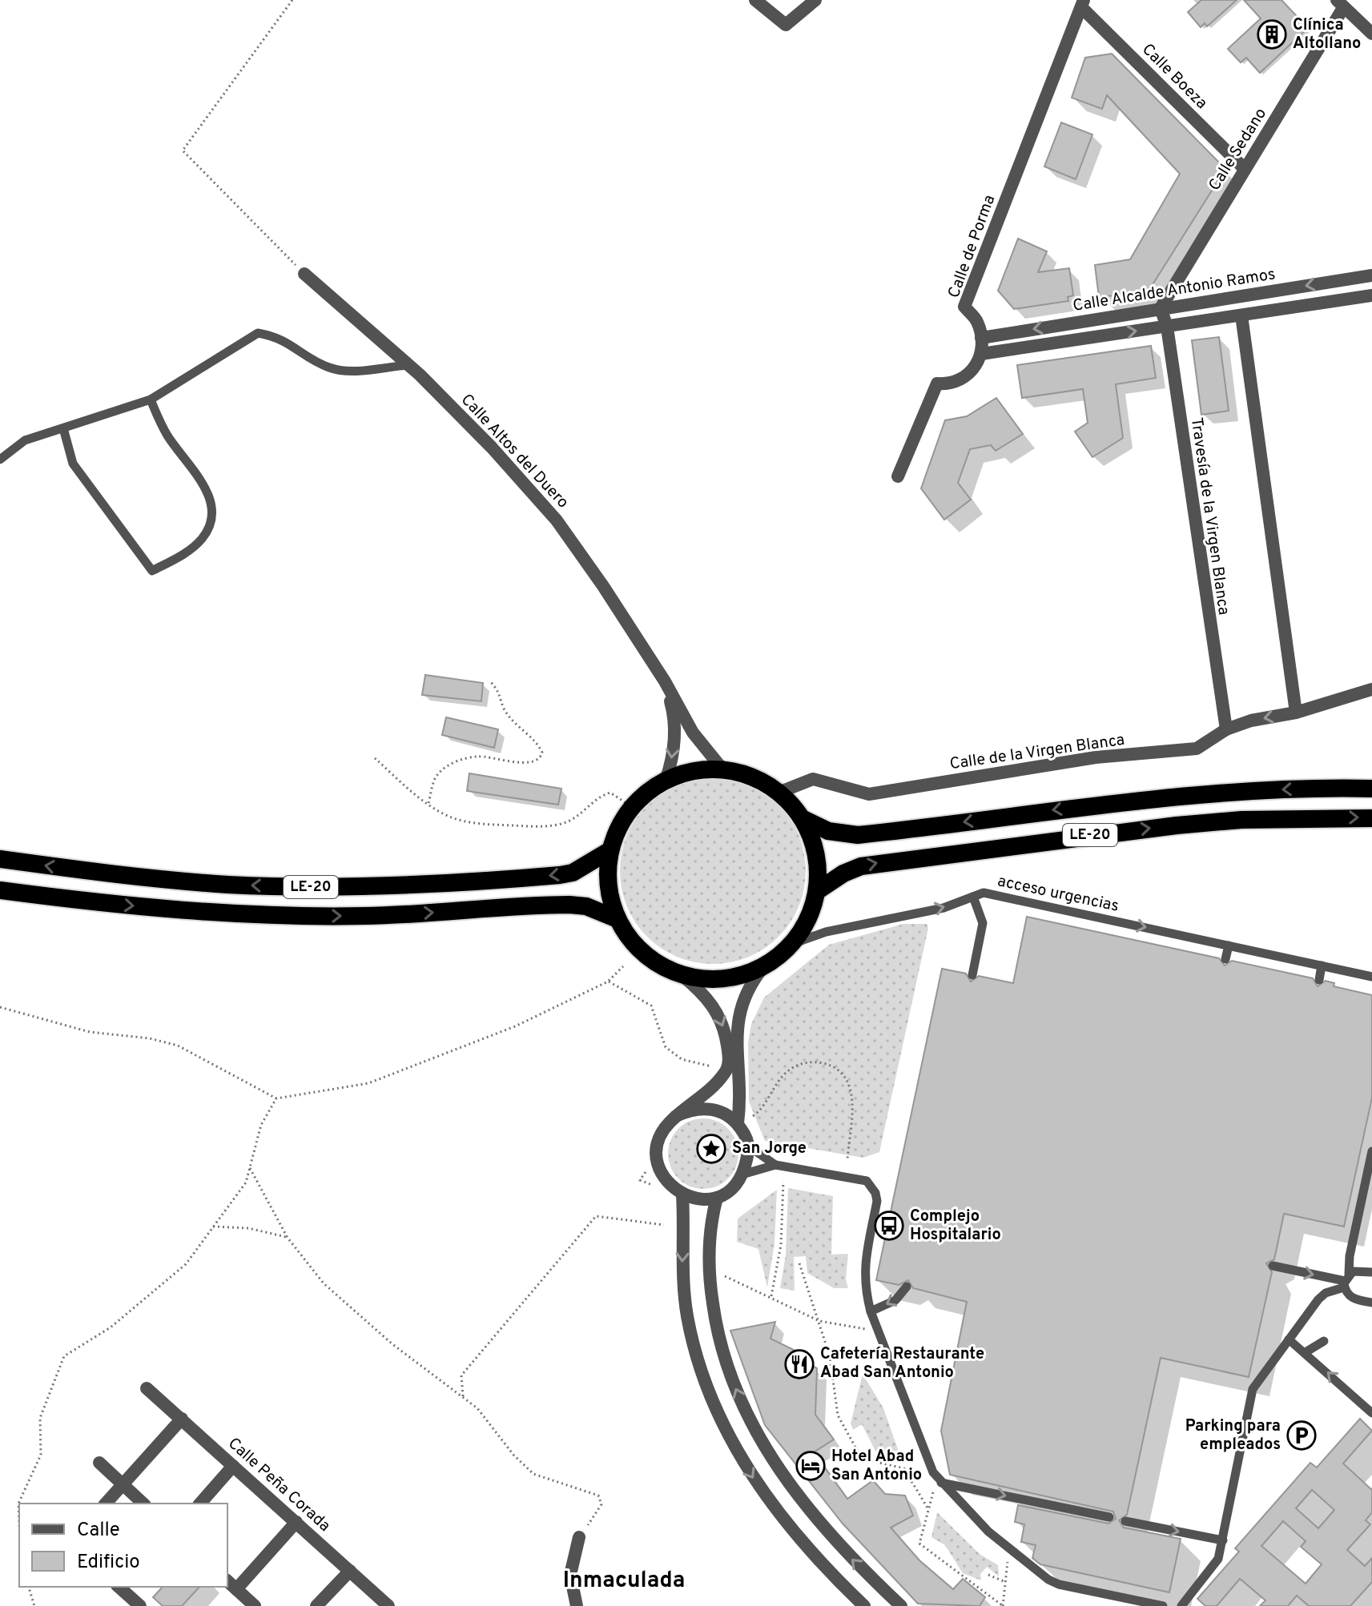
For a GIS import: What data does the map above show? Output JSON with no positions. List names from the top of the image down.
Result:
{
  "streets": {
    "highway": ["LE-20"],
    "street": [
      "Calle Boeza",
      "Calle Sedano",
      "Calle de Porma",
      "Calle Alcalde Antonio Ramos",
      "Calle Altos del Duero",
      "Travesía de la Virgen Blanca",
      "Calle de la Virgen Blanca",
      "Calle Peña Corada"
    ],
    "lane": ["acceso urgencias"]
  },
  "crossings": [
    ["Calle Boeza", "Calle Sedano"],
    ["Calle Boeza", "Calle de Porma"],
    ["Calle Sedano", "Calle Alcalde Antonio Ramos"],
    ["Calle Sedano", "Travesía de la Virgen Blanca"],
    ["Calle de Porma", "Calle Alcalde Antonio Ramos"],
    ["Calle Alcalde Antonio Ramos", "Travesía de la Virgen Blanca"],
    ["Calle Altos del Duero", "Calle de la Virgen Blanca"],
    ["Calle Altos del Duero", "LE-20"],
    ["Calle Altos del Duero", "acceso urgencias"],
    ["Travesía de la Virgen Blanca", "Calle de la Virgen Blanca"],
    ["Calle de la Virgen Blanca", "LE-20"],
    ["Calle de la Virgen Blanca", "acceso urgencias"],
    ["LE-20", "acceso urgencias"]
  ],
  "one_way": ["acceso urgencias"],
  "districts": ["Inmaculada"],
  "places": {
    "building": ["Clínica Altollano"],
    "place": ["San Jorge"],
    "bus stop": ["Complejo Hospitalario"],
    "restaurant": ["Cafetería Restaurante Abad San Antonio"],
    "parking": ["Parking para empleados"],
    "hotel": ["Hotel Abad San Antonio"]
  },
  "legend": ["Calle", "Edificio"]
}
